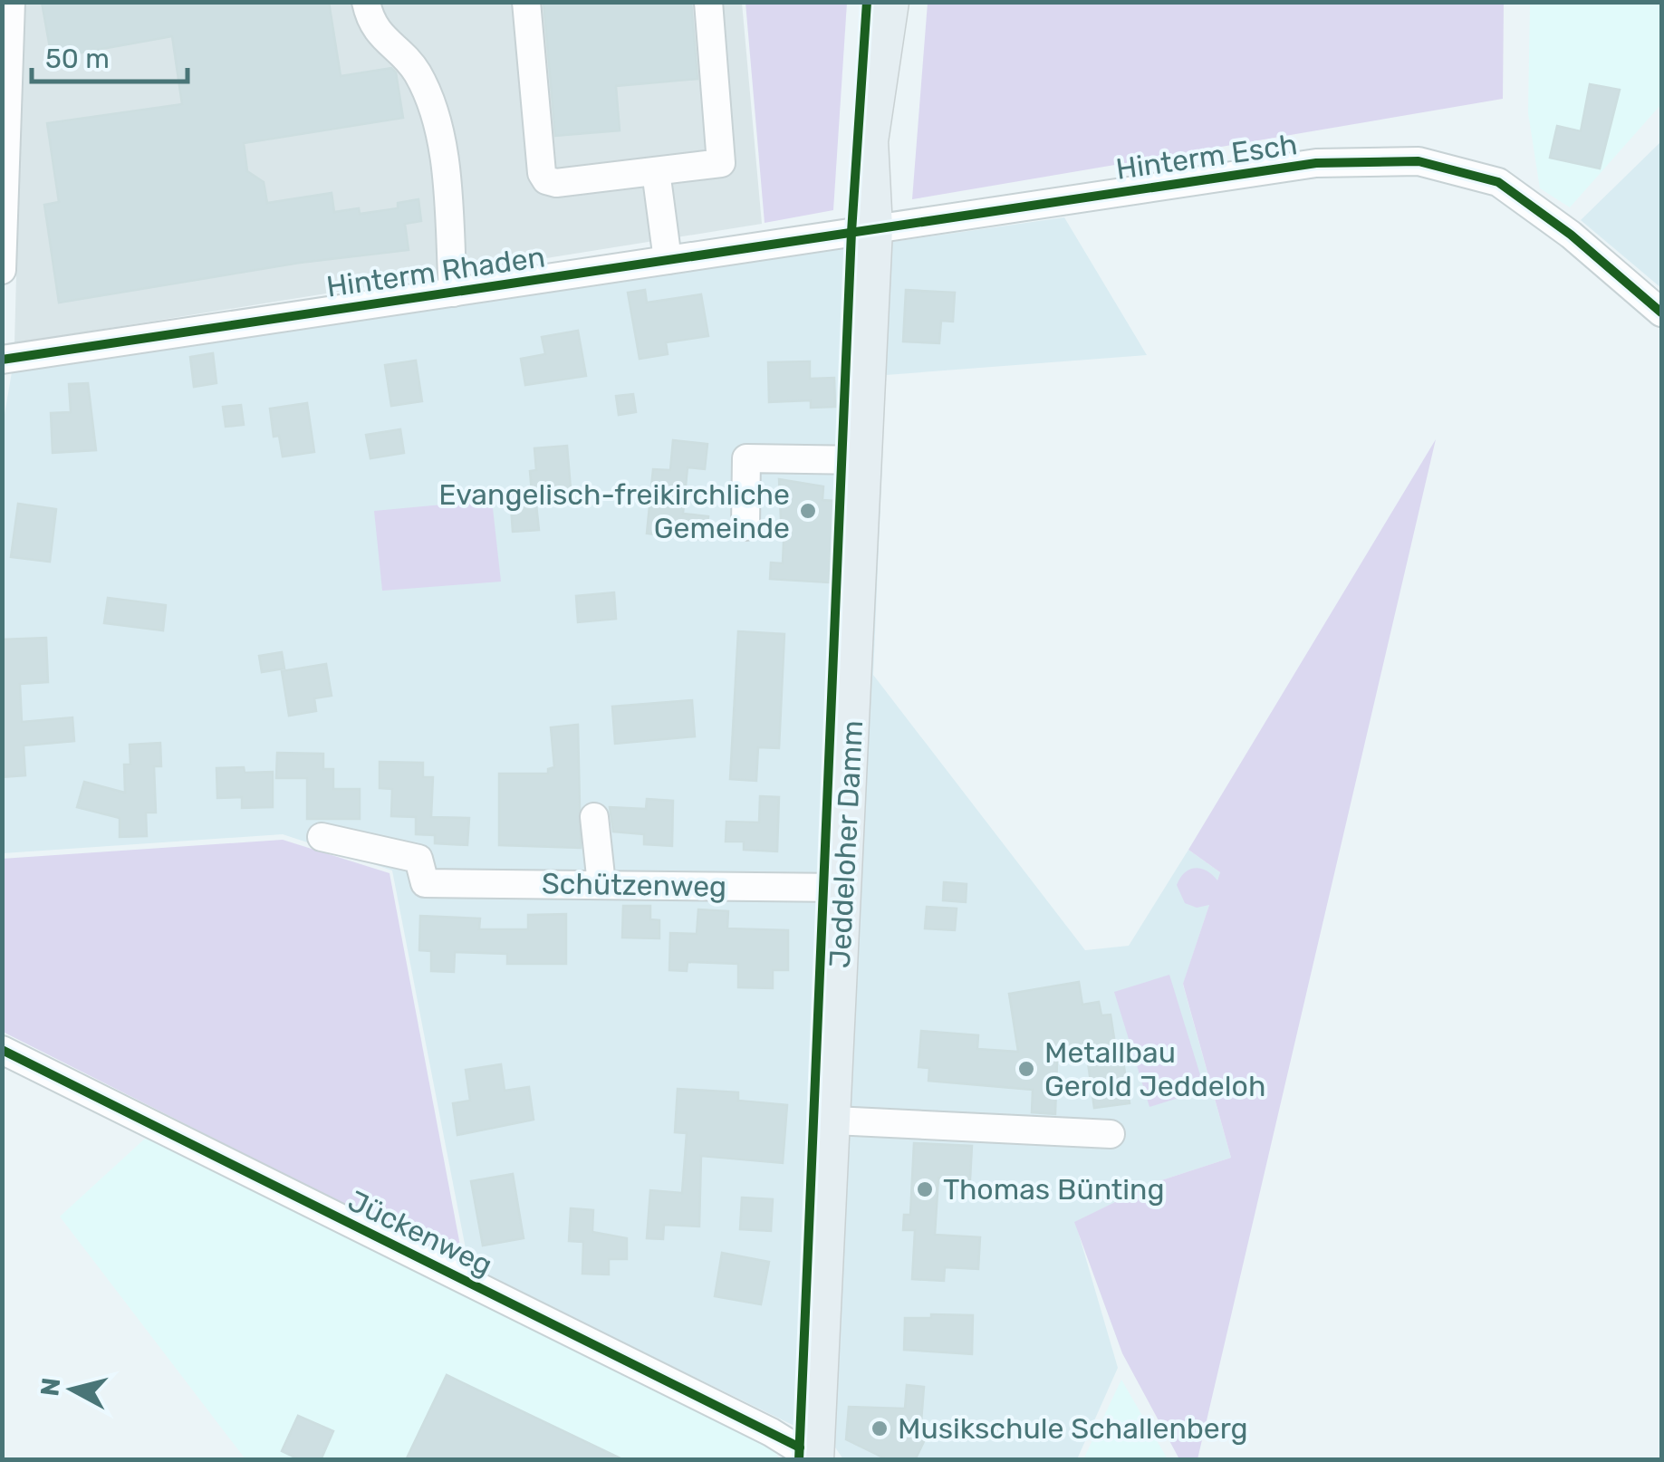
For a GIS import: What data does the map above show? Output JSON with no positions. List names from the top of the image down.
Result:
{
  "streets": {
    "main road": ["Jeddeloher Damm"],
    "street": [
      "Hinterm Esch",
      "Hinterm Rhaden",
      "Schützenweg",
      "Jückenweg"
    ]
  },
  "crossings": [
    ["Hinterm Esch", "Hinterm Rhaden"],
    ["Hinterm Esch", "Jeddeloher Damm"],
    ["Hinterm Rhaden", "Jeddeloher Damm"],
    ["Jeddeloher Damm", "Schützenweg"],
    ["Jeddeloher Damm", "Jückenweg"]
  ],
  "places": [
    "Evangelisch-freikirchliche Gemeinde",
    "Metallbau Gerold Jeddeloh",
    "Thomas Bünting",
    "Musikschule Schallenberg"
  ],
  "scale_bar": "50 m",
  "north": "left"
}
